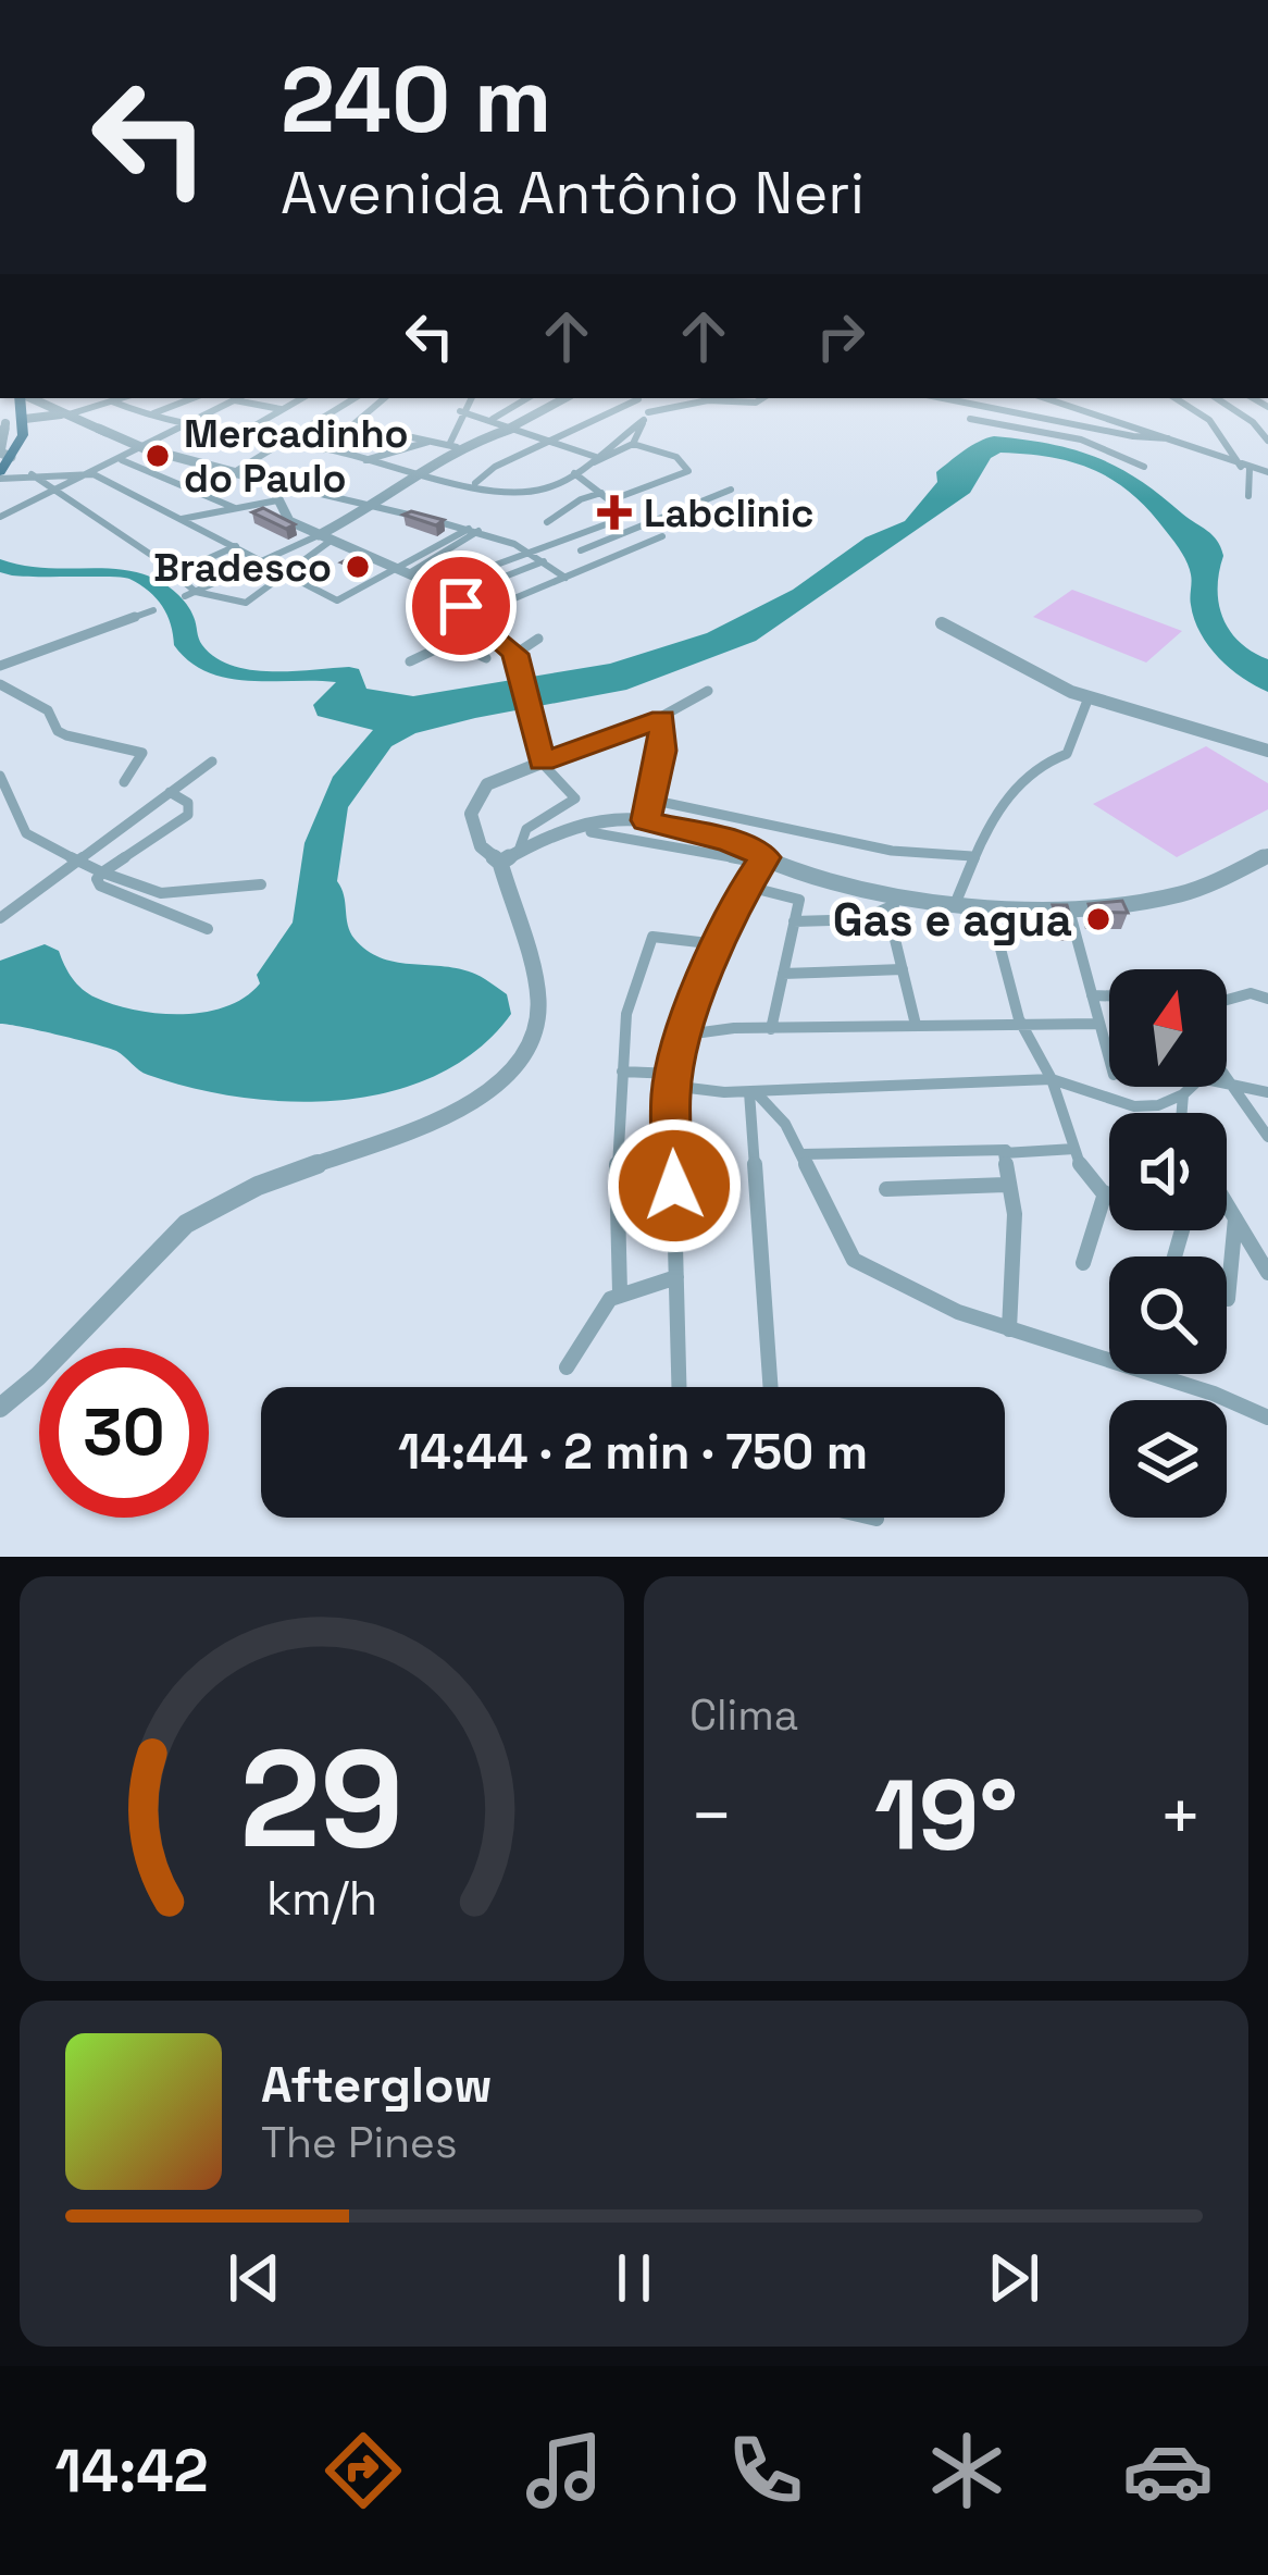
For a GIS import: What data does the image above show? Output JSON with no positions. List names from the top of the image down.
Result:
{
  "places": {
    "other": ["Mercadinho do Paulo", "Bradesco", "Gas e agua"],
    "health": ["Labclinic"]
  },
  "north": "top",
  "page": {
    "turn": ["240 m", "Avenida Antônio Neri"],
    "limit": "30",
    "trip": "14:44 · 2 min · 750 m",
    "tile": "Clima",
    "heat": ["−", "19°", "+"],
    "song": ["Afterglow", "The Pines"],
    "tabs": "14:42",
    "gauge": ["29", "km/h"]
  }
}
